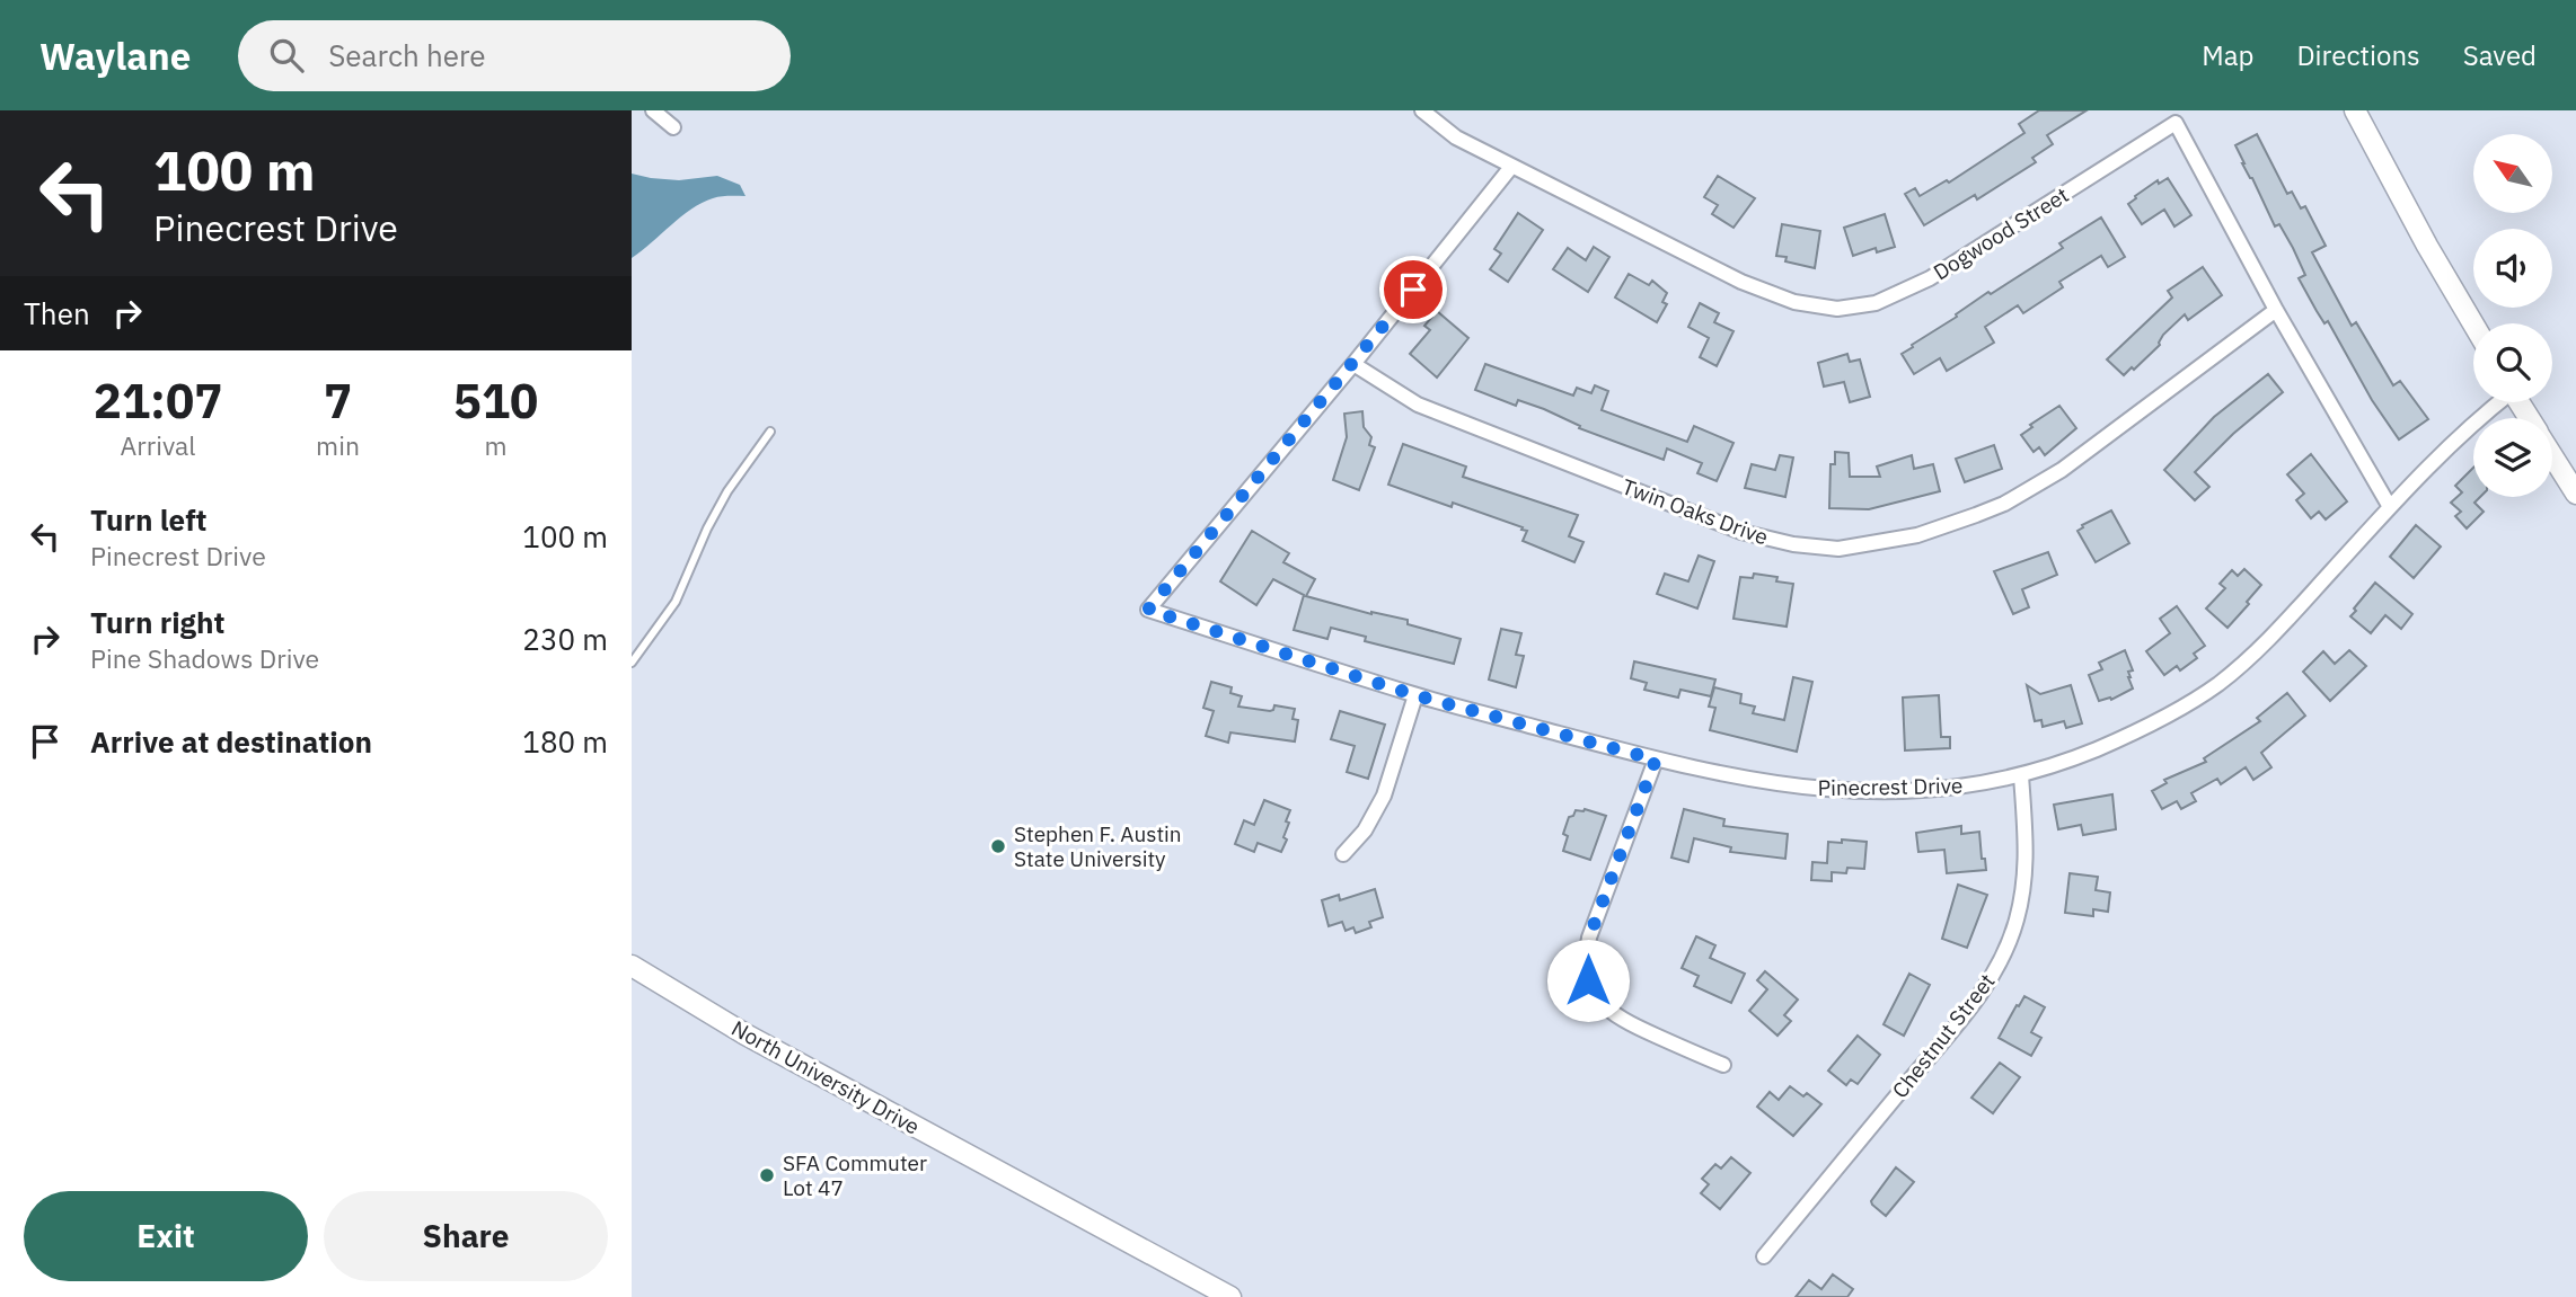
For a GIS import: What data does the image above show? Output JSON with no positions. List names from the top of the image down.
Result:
{
  "streets": {
    "main road": ["North University Drive"],
    "street": [
      "Dogwood Street",
      "Twin Oaks Drive",
      "Pinecrest Drive",
      "Chestnut Street"
    ]
  },
  "crossings": [
    ["Dogwood Street", "Twin Oaks Drive"],
    ["Dogwood Street", "Pinecrest Drive"],
    ["Twin Oaks Drive", "Pinecrest Drive"],
    ["Pinecrest Drive", "Chestnut Street"]
  ],
  "places": ["Stephen F. Austin State University", "SFA Commuter Lot 47"],
  "north": "top left",
  "page": {
    "header": "Waylane",
    "search": "Search here",
    "nav": ["Map", "Directions", "Saved"],
    "turn": ["100 m", "Pinecrest Drive"],
    "then": "Then",
    "eta": [
      "21:07",
      "Arrival",
      "7",
      "min",
      "510",
      "m"
    ],
    "list": [
      {
        "name": "Turn left",
        "note": "Pinecrest Drive",
        "value": "100 m"
      },
      {
        "name": "Turn right",
        "note": "Pine Shadows Drive",
        "value": "230 m"
      },
      {
        "name": "Arrive at destination",
        "value": "180 m"
      }
    ],
    "buttons": ["Exit", "Share"]
  }
}
